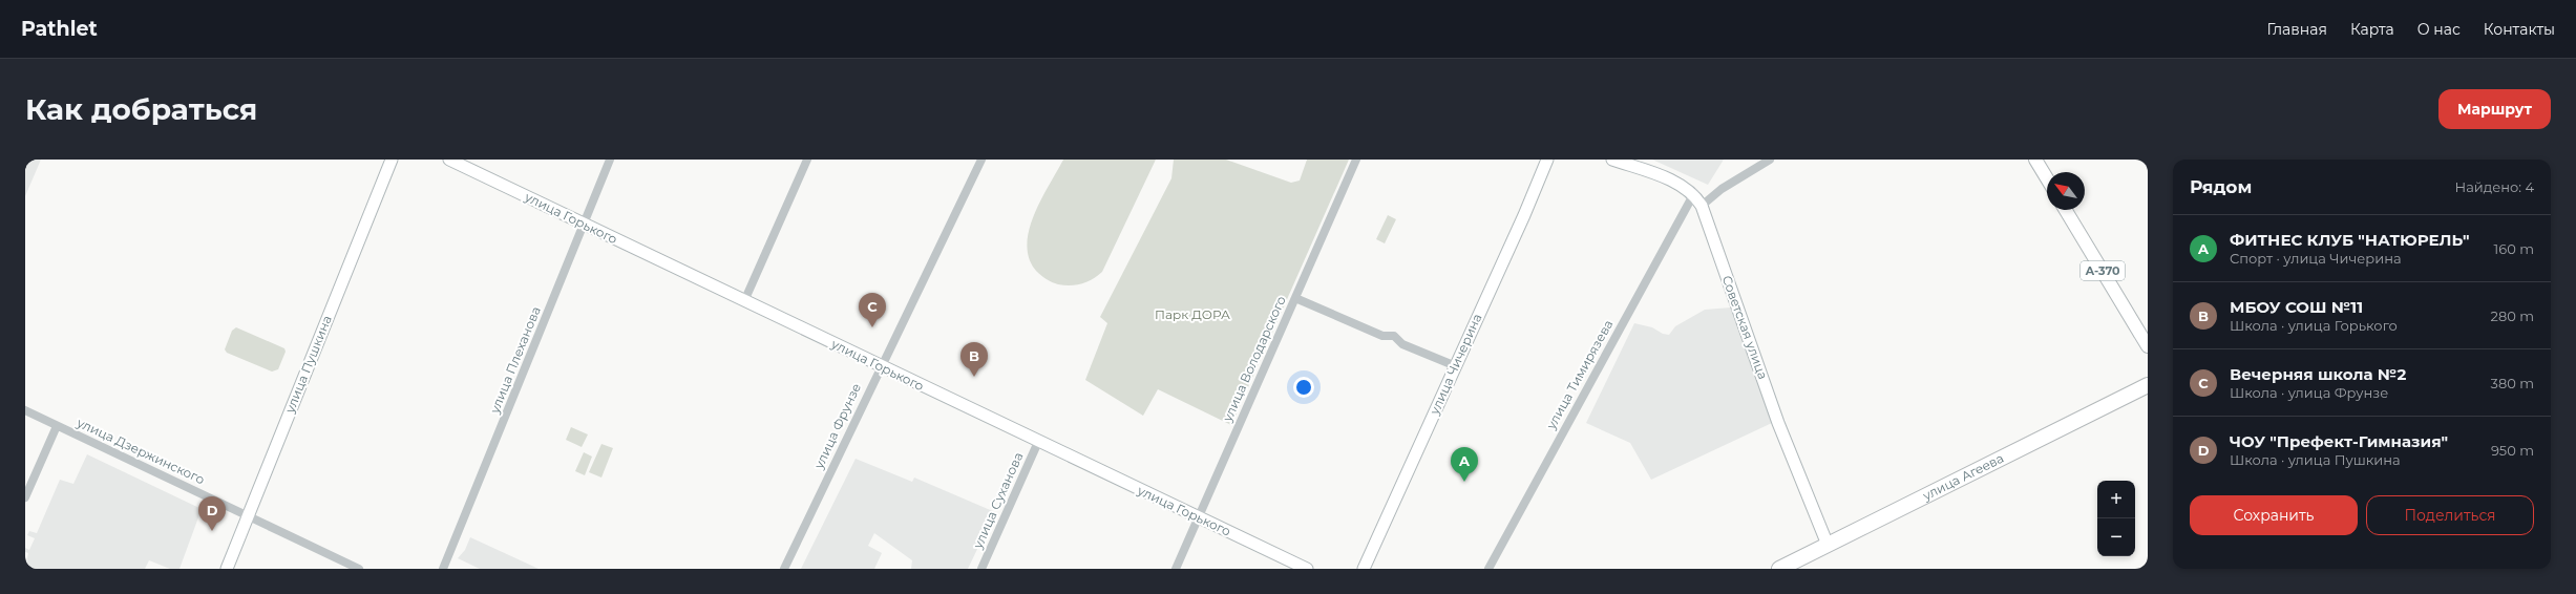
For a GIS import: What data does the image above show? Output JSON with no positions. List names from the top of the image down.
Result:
{
  "streets": {
    "highway": ["улица Агеева"],
    "main road": [
      "улица Горького",
      "А-370",
      "Советская улица",
      "улица Пушкина",
      "улица Чичерина"
    ],
    "street": [
      "улица Володарского",
      "улица Плеханова",
      "улица Тимирязева",
      "улица Фрунзе",
      "улица Дзержинского",
      "улица Суханова"
    ]
  },
  "crossings": [
    ["улица Горького", "улица Володарского"],
    ["улица Горького", "улица Плеханова"],
    ["улица Горького", "улица Фрунзе"],
    ["улица Горького", "улица Суханова"],
    ["Советская улица", "улица Тимирязева"],
    ["Советская улица", "улица Агеева"],
    ["улица Пушкина", "улица Дзержинского"]
  ],
  "parks": ["Парк ДОРА"],
  "north": "top left",
  "page": {
    "header": "Pathlet",
    "nav": [
      "Главная",
      "Карта",
      "О нас",
      "Контакты"
    ],
    "buttons": [
      "Маршрут",
      ["Сохранить", "Поделиться"]
    ],
    "title": "Как добраться",
    "heading": ["Рядом", "Найдено: 4"],
    "list": [
      {
        "mark": "A",
        "name": "ФИТНЕС КЛУБ \"НАТЮРЕЛЬ\"",
        "note": "Спорт · улица Чичерина",
        "value": "160 m"
      },
      {
        "mark": "B",
        "name": "МБОУ СОШ №11",
        "note": "Школа · улица Горького",
        "value": "280 m"
      },
      {
        "mark": "C",
        "name": "Вечерняя школа №2",
        "note": "Школа · улица Фрунзе",
        "value": "380 m"
      },
      {
        "mark": "D",
        "name": "ЧОУ \"Префект-Гимназия\"",
        "note": "Школа · улица Пушкина",
        "value": "950 m"
      }
    ],
    "pins": [
      "C",
      "B",
      "A",
      "D"
    ],
    "map_buttons": ["+", "−"]
  }
}
